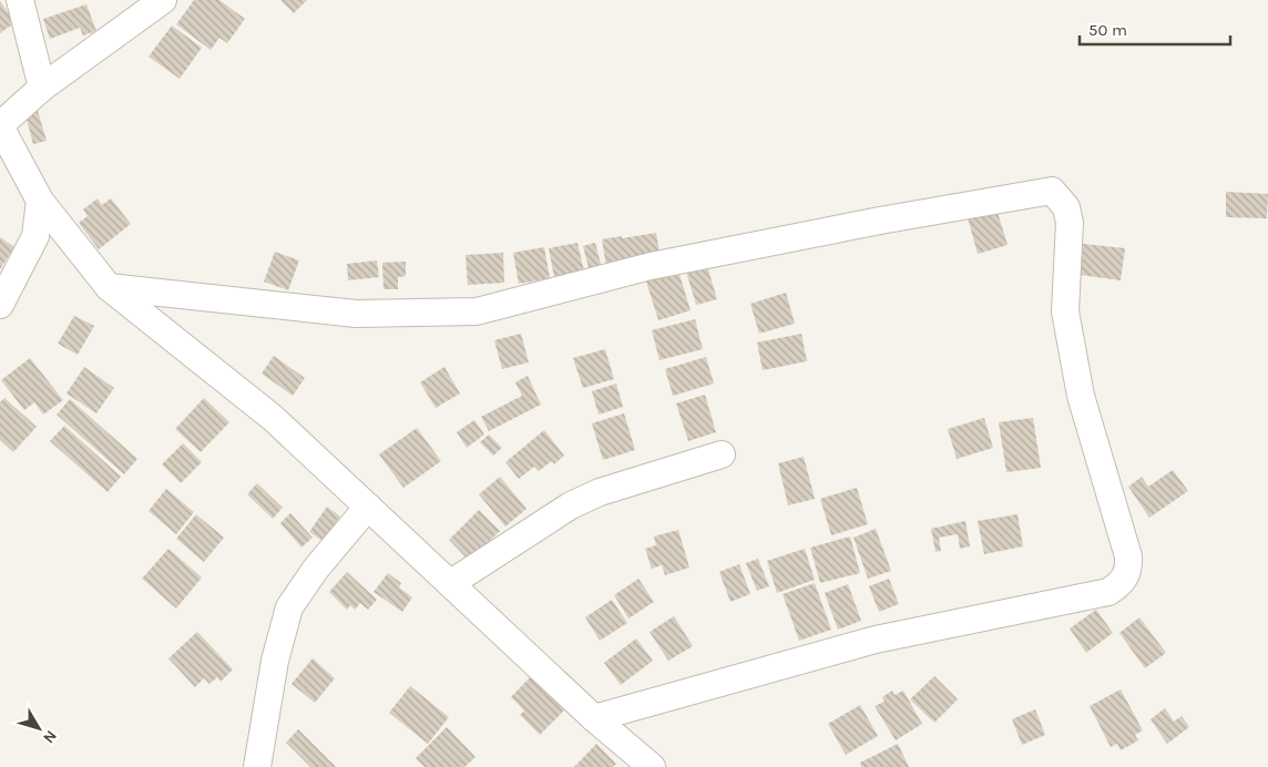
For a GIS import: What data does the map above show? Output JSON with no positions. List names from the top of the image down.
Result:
{
  "scale_bar": "50 m",
  "north": "bottom right"
}
